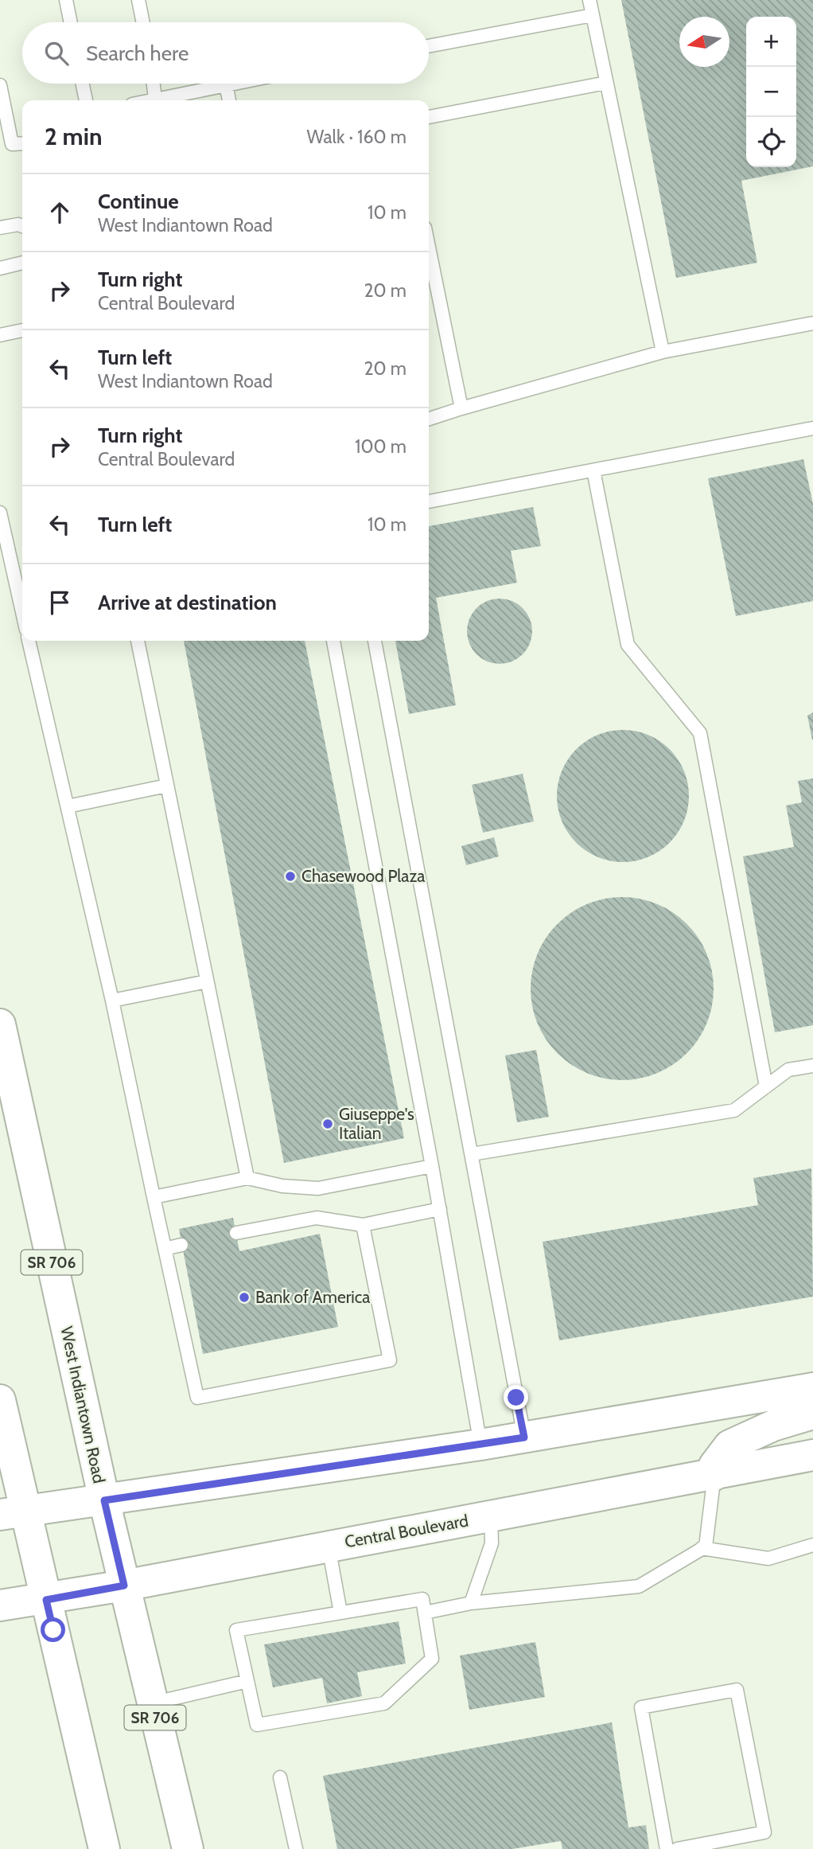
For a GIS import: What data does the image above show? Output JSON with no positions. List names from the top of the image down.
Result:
{
  "streets": {
    "street": ["SR 706", "West Indiantown Road", "Central Boulevard"]
  },
  "crossings": [
    ["West Indiantown Road", "Central Boulevard"]
  ],
  "places": ["Chasewood Plaza", "Giuseppe's Italian", "Bank of America"],
  "north": "left",
  "page": {
    "map_buttons": ["+", "−"],
    "search": "Search here",
    "heading": ["2 min", "Walk · 160 m"],
    "list": [
      ["Continue", "West Indiantown Road", "10 m"],
      ["Turn right", "Central Boulevard", "20 m"],
      ["Turn left", "West Indiantown Road", "20 m"],
      ["Turn right", "Central Boulevard", "100 m"],
      ["Turn left", "10 m"],
      "Arrive at destination"
    ]
  }
}
